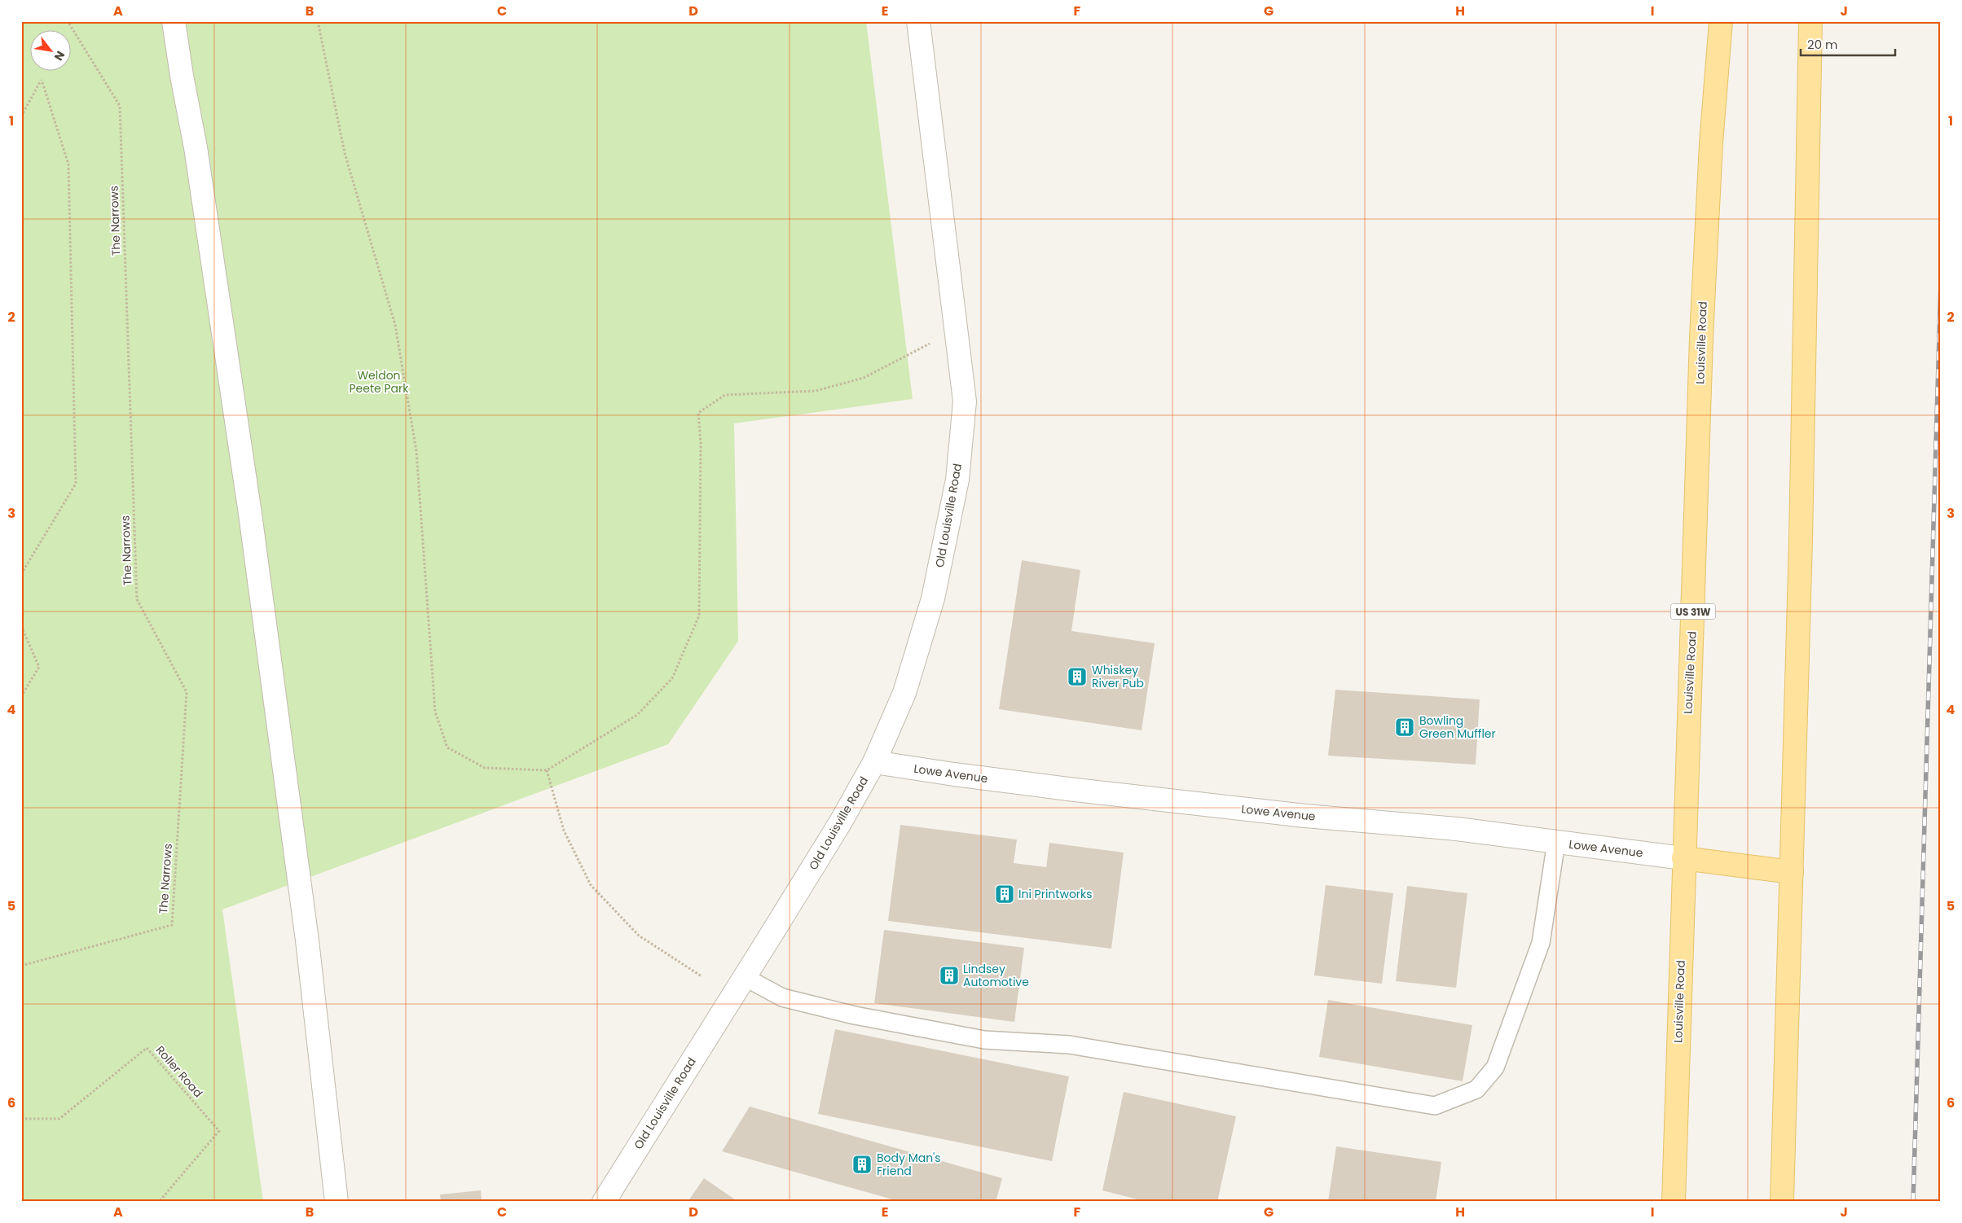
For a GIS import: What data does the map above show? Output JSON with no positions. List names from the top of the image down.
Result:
{
  "streets": {
    "main road": ["Louisville Road", "US 31W"],
    "street": ["Old Louisville Road", "Lowe Avenue"],
    "path": ["The Narrows", "Roller Road"]
  },
  "crossings": [
    ["Louisville Road", "Lowe Avenue"],
    ["Old Louisville Road", "Lowe Avenue"]
  ],
  "parks": ["Weldon Peete Park"],
  "places": {
    "building": [
      "Whiskey River Pub",
      "Bowling Green Muffler",
      "Ini Printworks",
      "Lindsey Automotive",
      "Body Man's Friend"
    ]
  },
  "scale_bar": "20 m",
  "north": "bottom right",
  "grid": {
    "columns": [
      "A",
      "B",
      "C",
      "D",
      "E",
      "F",
      "G",
      "H",
      "I",
      "J"
    ],
    "rows": [
      "1",
      "2",
      "3",
      "4",
      "5",
      "6"
    ]
  }
}
